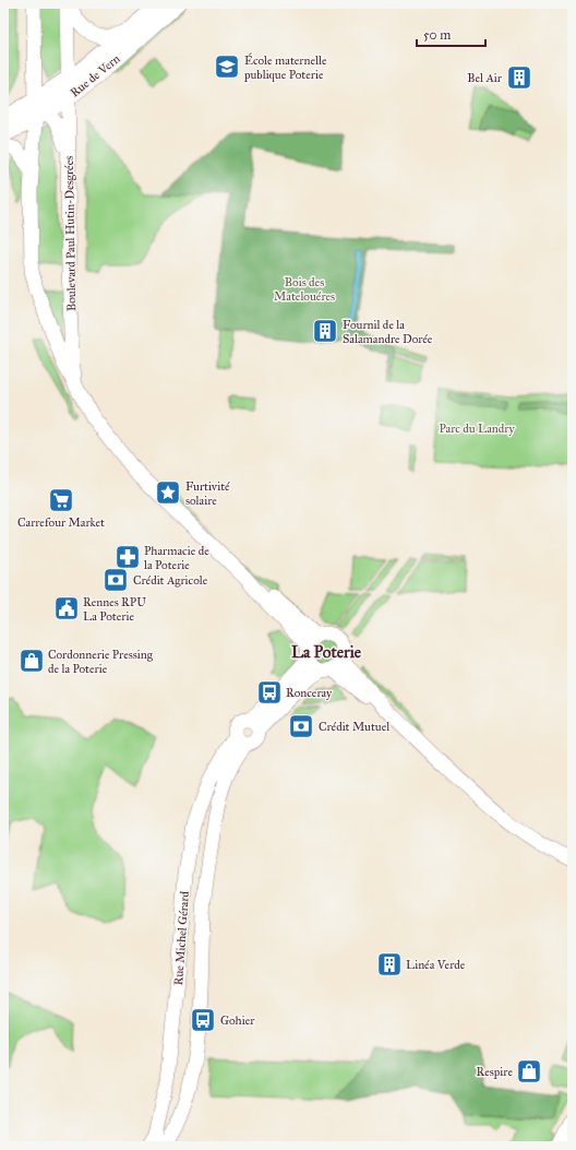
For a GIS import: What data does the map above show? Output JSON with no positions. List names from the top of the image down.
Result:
{
  "streets": {
    "main road": ["Rue de Vern", "Boulevard Paul Hutin-Desgrées", "Rue Michel Gérard"]
  },
  "crossings": [
    ["Rue de Vern", "Boulevard Paul Hutin-Desgrées"],
    ["Boulevard Paul Hutin-Desgrées", "Rue Michel Gérard"]
  ],
  "districts": ["La Poterie"],
  "parks": ["Bois des Matelouéres", "Parc du Landry"],
  "places": {
    "school or university": ["École maternelle publique Poterie"],
    "building": ["Bel Air", "Fournil de la Salamandre Dorée", "Linéa Verde"],
    "place": ["Furtivité solaire"],
    "supermarket": ["Carrefour Market"],
    "pharmacy": ["Pharmacie de la Poterie"],
    "bank": ["Crédit Agricole", "Crédit Mutuel"],
    "public building": ["Rennes RPU La Poterie"],
    "shop": ["Cordonnerie Pressing de la Poterie", "Respire"],
    "bus stop": ["Ronceray", "Gohier"]
  },
  "scale_bar": "50 m"
}
